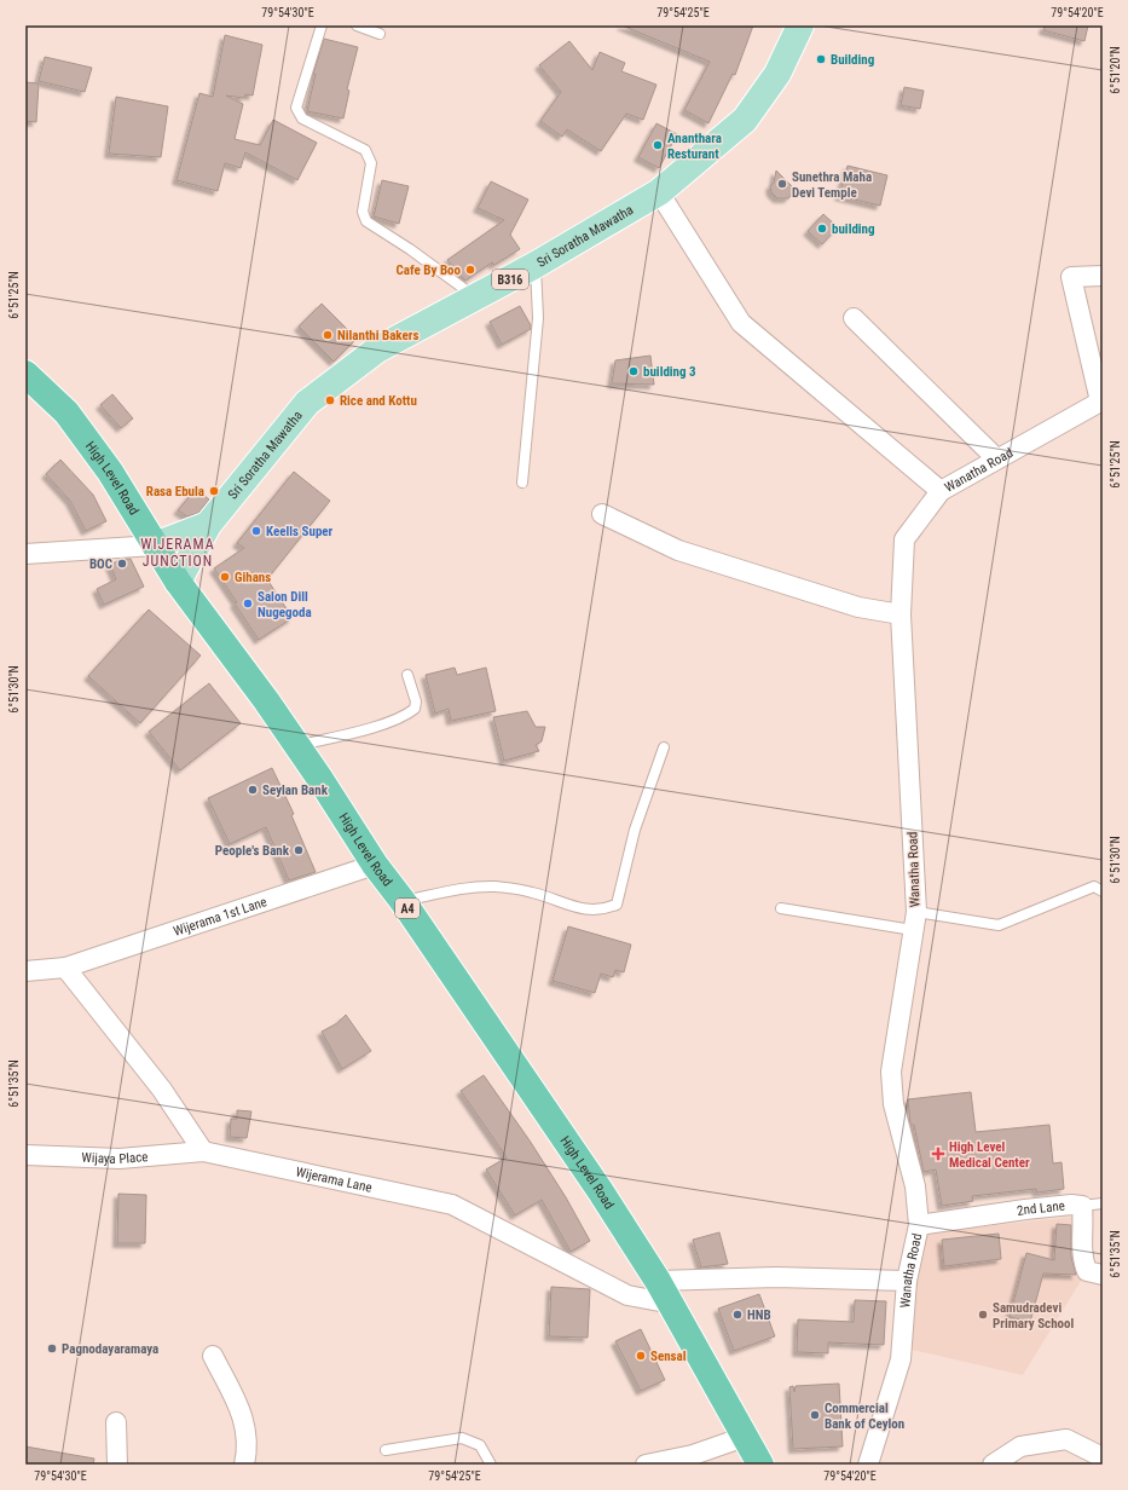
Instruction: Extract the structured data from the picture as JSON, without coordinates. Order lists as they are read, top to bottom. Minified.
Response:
{"streets":{"highway":["High Level Road","A4"],"main road":["Sri Soratha Mawatha","B316"],"street":["Wanatha Road","Wijerama 1st Lane","Wijaya Place","Wijerama Lane","2nd Lane"]},"crossings":[["Sri Soratha Mawatha","High Level Road"],["Wanatha Road","2nd Lane"],["High Level Road","Wijerama 1st Lane"],["High Level Road","Wijerama Lane"],["Wijaya Place","Wijerama Lane"]],"districts":["WIJERAMA JUNCTION"],"places":{"other":["Building","Ananthara Resturant","Sunethra Maha Devi Temple","building","Cafe By Boo","Nilanthi Bakers","building 3","Rice and Kottu","Rasa Ebula","Keells Super","BOC","Gihans","Salon Dill Nugegoda","Seylan Bank","People's Bank","HNB","Samudradevi Primary School","Pagnodayaramaya","Sensal","Commercial Bank of Ceylon"],"health":["High Level Medical Center"]},"coordinates":["79°54'30\"E","79°54'25\"E","79°54'20\"E","6°51'20\"N","6°51'25\"N","6°51'30\"N","6°51'35\"N"]}
